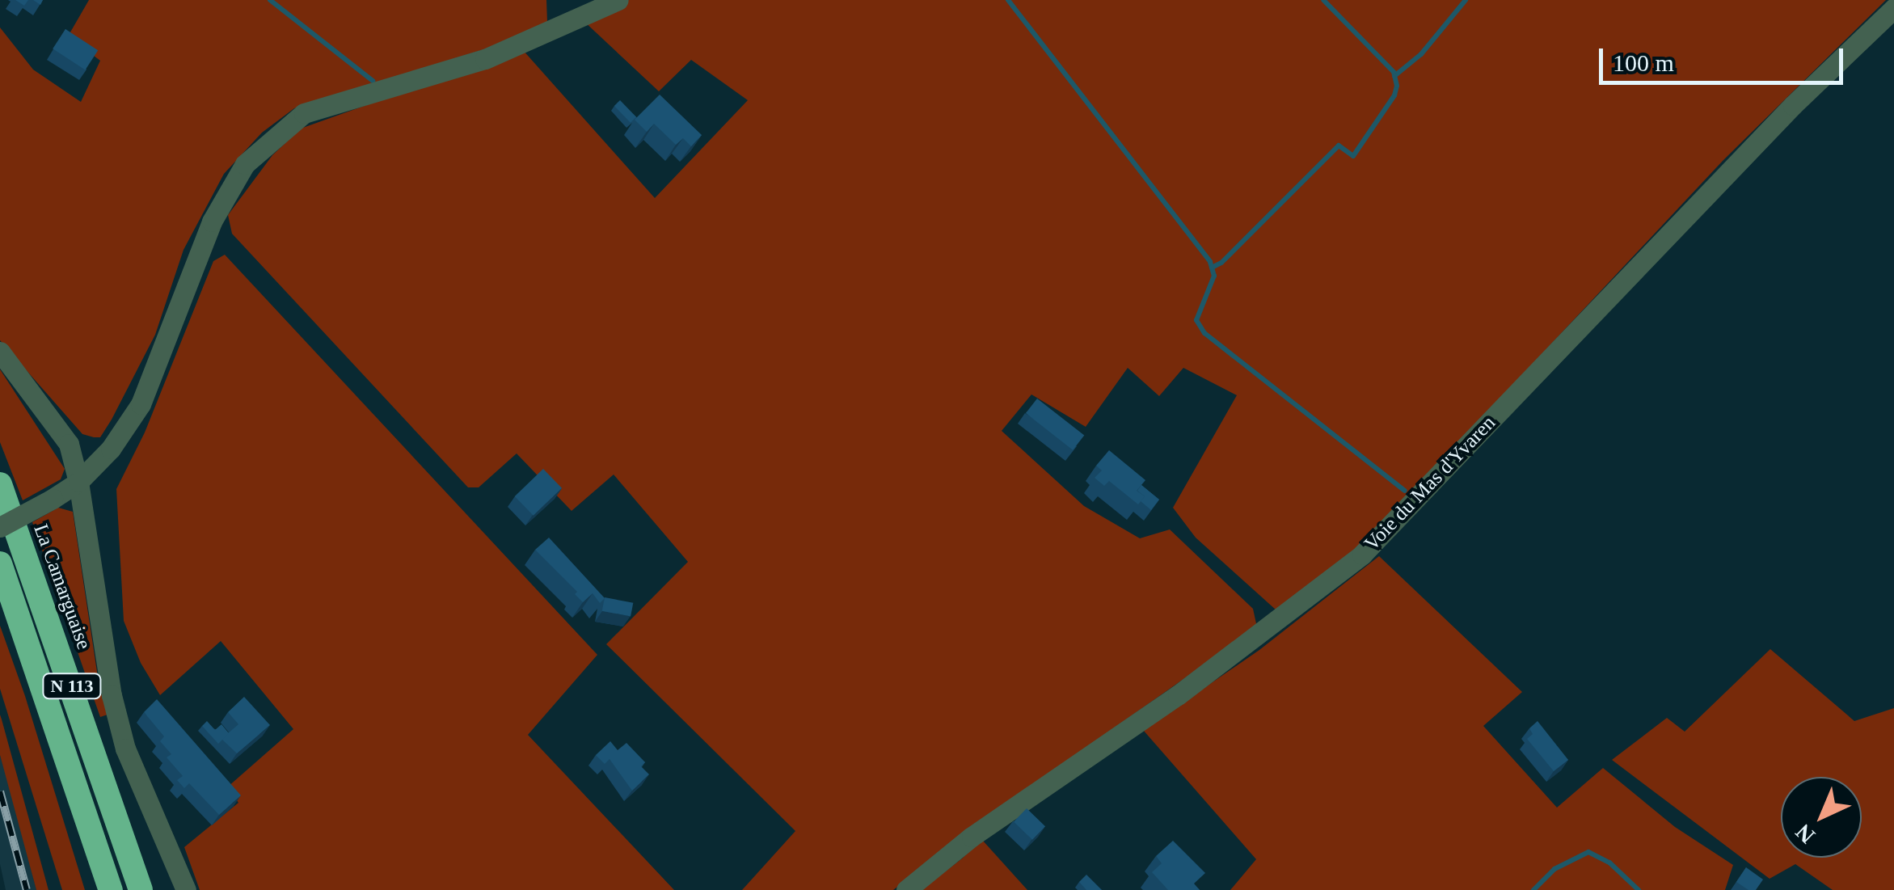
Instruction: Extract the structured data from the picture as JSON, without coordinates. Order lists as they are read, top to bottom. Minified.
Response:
{"streets":{"highway":["La Camarguaise","N 113"],"street":["Voie du Mas d'Yvaren"]},"scale_bar":"100 m","north":"bottom left"}
